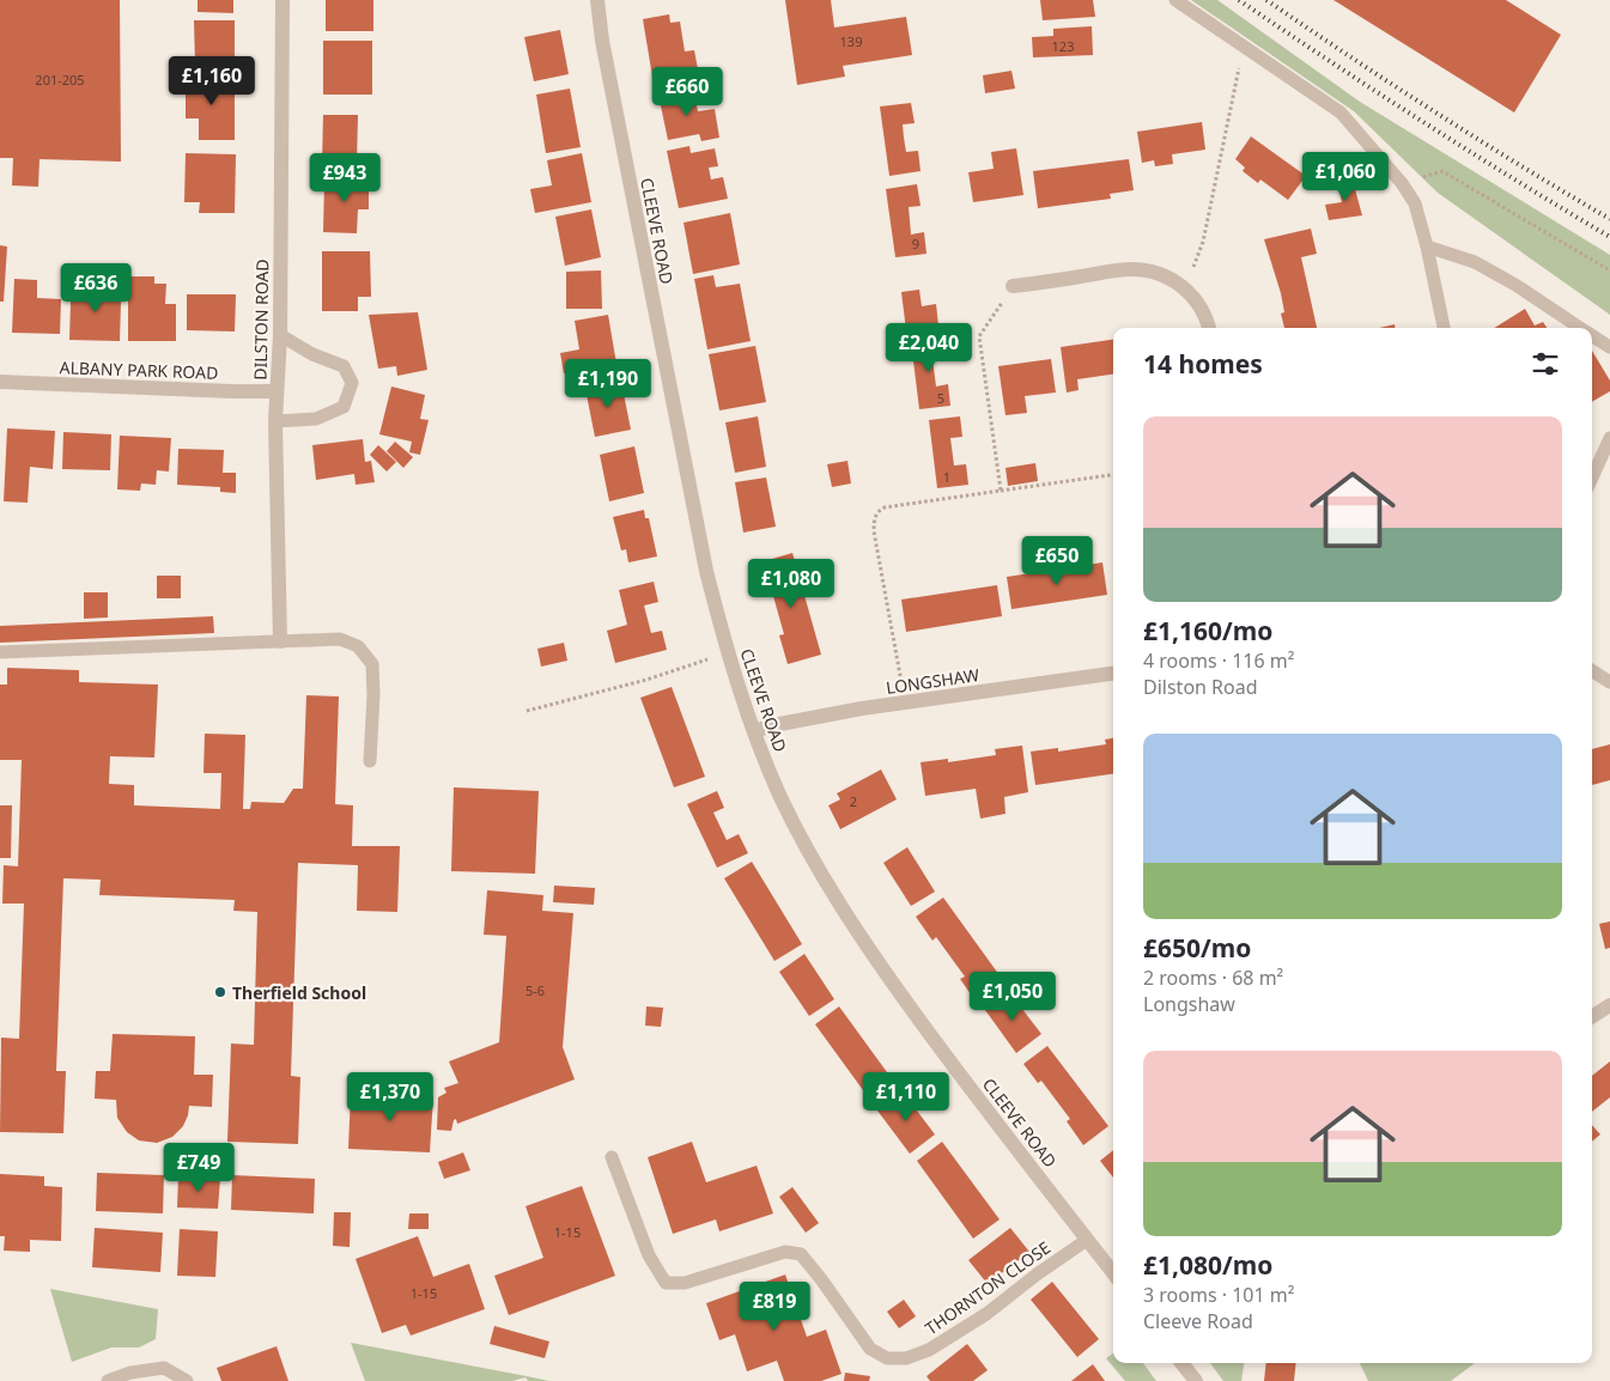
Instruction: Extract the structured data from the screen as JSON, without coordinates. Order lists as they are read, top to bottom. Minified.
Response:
{"streets":{"street":["CLEEVE ROAD","DILSTON ROAD","ALBANY PARK ROAD","LONGSHAW"],"lane":["THORNTON CLOSE"]},"crossings":[["CLEEVE ROAD","LONGSHAW"],["CLEEVE ROAD","THORNTON CLOSE"],["DILSTON ROAD","ALBANY PARK ROAD"]],"places":["Therfield School"],"house_numbers":["139","123","201-205","9","5","1","2","5-6","1-15","1-15"],"page":{"price":["£1,160","£660","£1,060","£943","£636","£2,040","£1,190","£650","£1,080","£1,050","£1,370","£1,110","£749","£819"],"heading":"14 homes","list":[{"name":"£1,160/mo","note":"4 rooms · 116 m² · Dilston Road"},{"name":"£650/mo","note":"2 rooms · 68 m² · Longshaw"},{"name":"£1,080/mo","note":"3 rooms · 101 m² · Cleeve Road"}]}}
